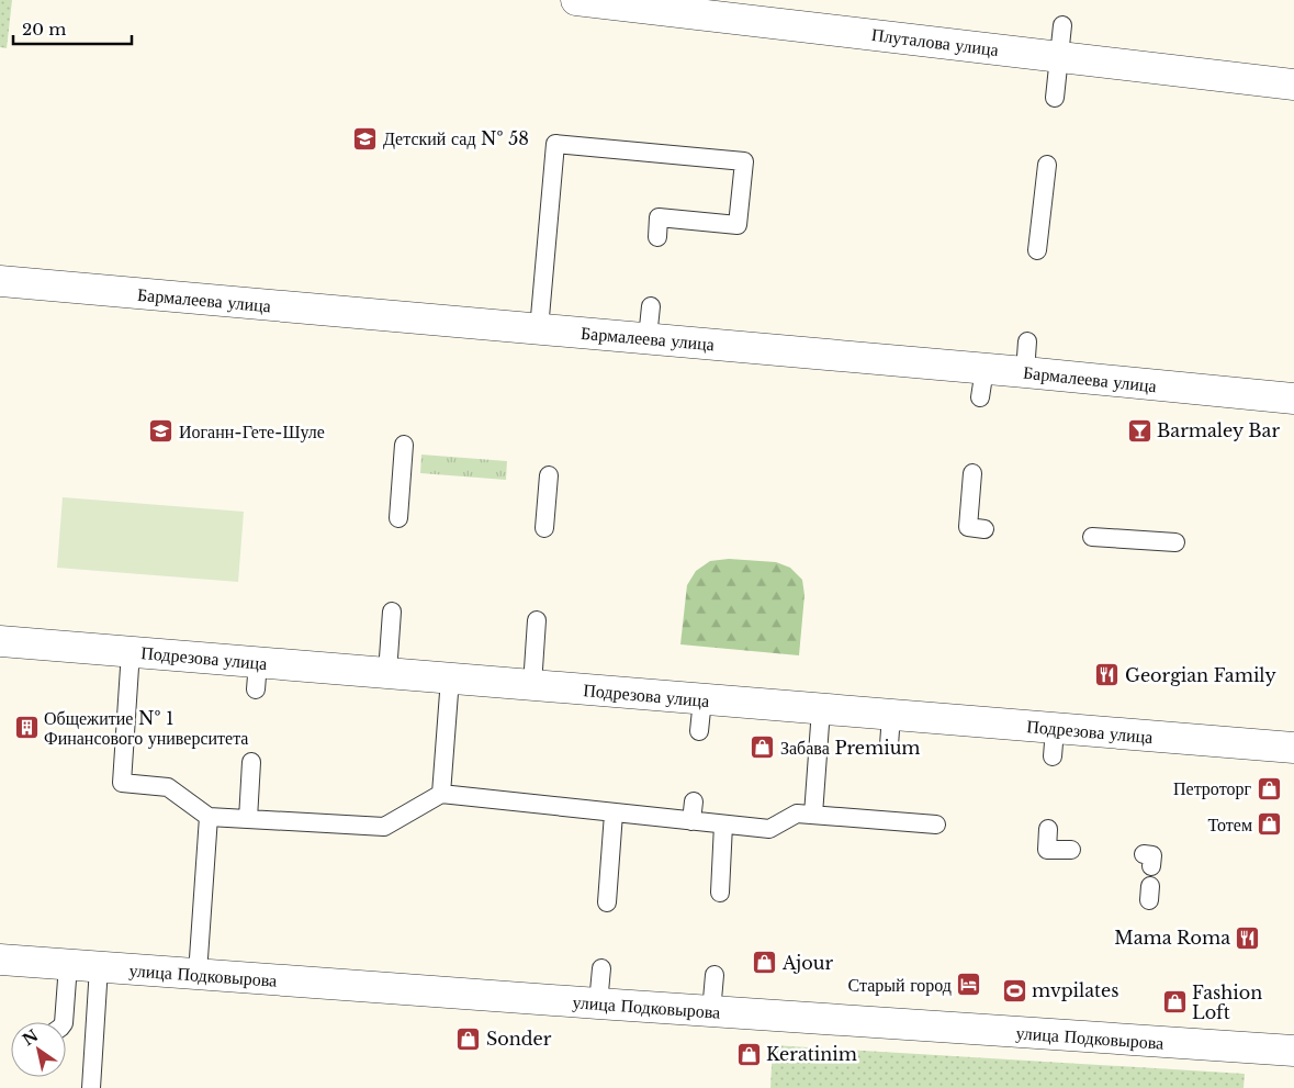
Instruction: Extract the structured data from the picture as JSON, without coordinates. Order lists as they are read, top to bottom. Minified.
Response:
{"streets":{"street":["Плуталова улица","Бармалеева улица","Подрезова улица","улица Подковырова"]},"places":{"school or university":["Детский сад № 58","Иоганн-Гете-Шуле"],"bar":["Barmaley Bar"],"restaurant":["Georgian Family","Mama Roma"],"building":["Общежитие № 1 Финансового университета"],"shop":["Забава Premium","Петроторг","Тотем","Ajour","Fashion Loft","Sonder","Keratinim"],"hotel":["Старый город"],"sports":["mvpilates"]},"scale_bar":"20 m","north":"top left"}
